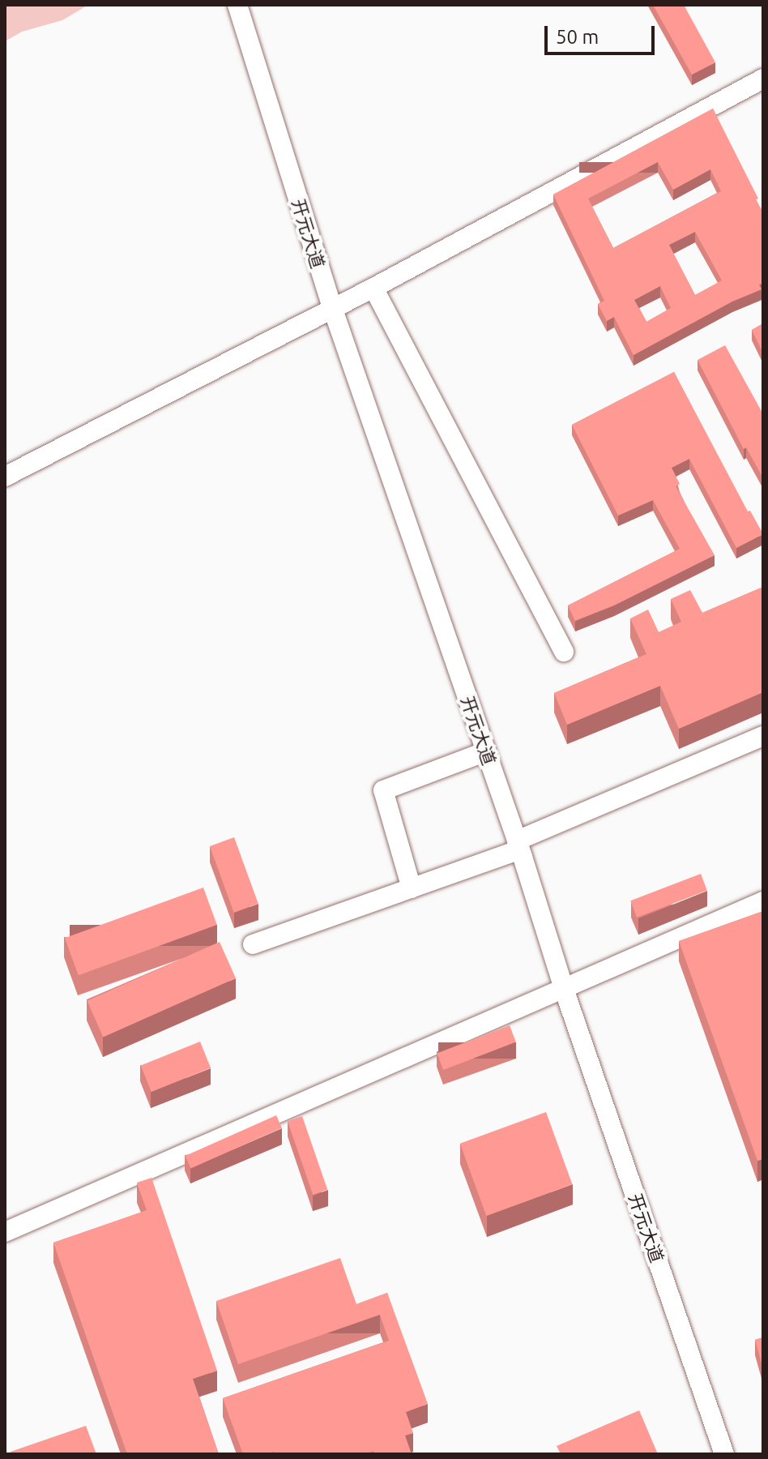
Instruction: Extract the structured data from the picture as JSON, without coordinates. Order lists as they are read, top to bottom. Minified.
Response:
{"streets":{"street":["开元大道"]},"scale_bar":"50 m"}
